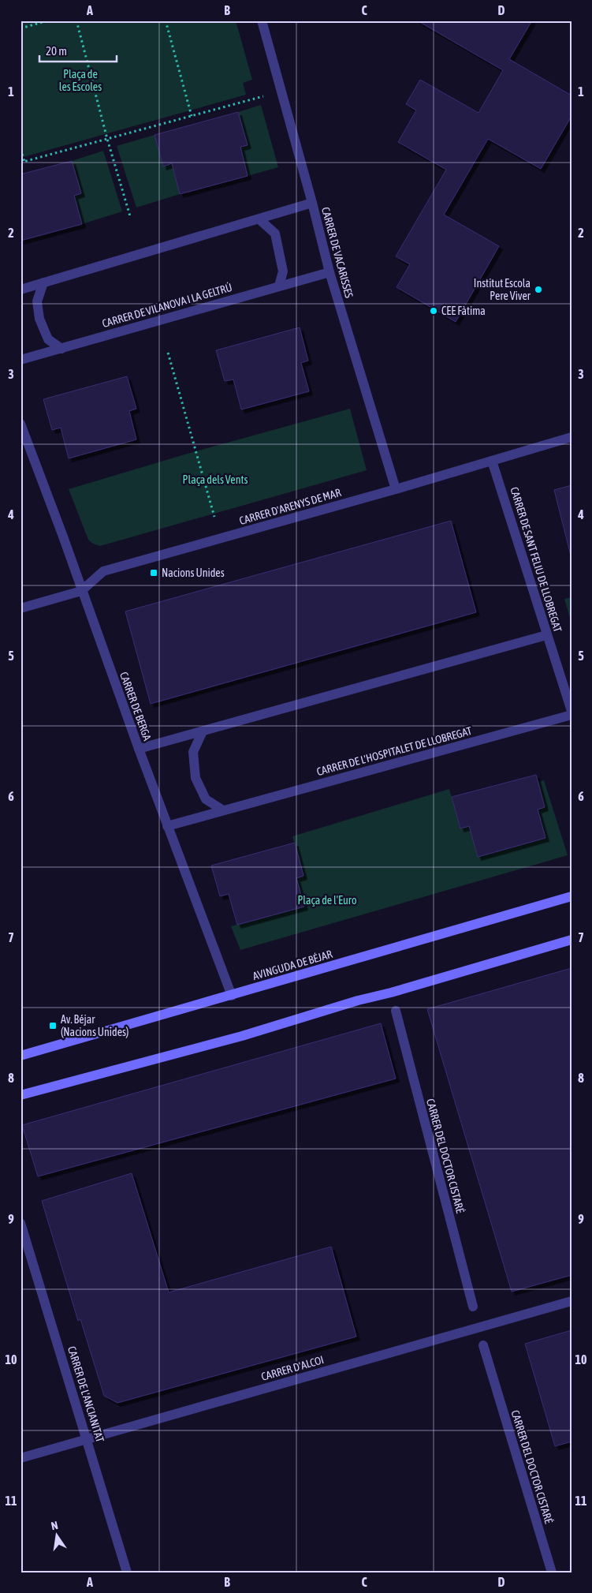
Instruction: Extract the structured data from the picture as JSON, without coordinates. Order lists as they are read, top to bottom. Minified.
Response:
{"streets":{"main road":["AVINGUDA DE BÉJAR"],"street":["CARRER DE VACARISSES","CARRER DE VILANOVA I LA GELTRÚ","CARRER D'ARENYS DE MAR","CARRER DE SANT FELIU DE LLOBREGAT","CARRER DE BERGA","CARRER DE L'HOSPITALET DE LLOBREGAT","CARRER DEL DOCTOR CISTARÉ","CARRER D'ALCOI","CARRER DE L'ANCIANITAT"]},"crossings":[["CARRER DE VACARISSES","CARRER DE VILANOVA I LA GELTRÚ"],["CARRER DE VACARISSES","CARRER D'ARENYS DE MAR"],["CARRER D'ARENYS DE MAR","CARRER DE SANT FELIU DE LLOBREGAT"],["CARRER D'ARENYS DE MAR","CARRER DE BERGA"],["CARRER DE BERGA","CARRER DE L'HOSPITALET DE LLOBREGAT"],["CARRER DE BERGA","AVINGUDA DE BÉJAR"],["CARRER D'ALCOI","CARRER DE L'ANCIANITAT"]],"parks":["Plaça de les Escoles","Plaça dels Vents","Plaça de l'Euro"],"places":{"other":["Institut Escola Pere Viver","CEE Fàtima"],"transit":["Nacions Unides","Av. Béjar (Nacions Unides)"]},"scale_bar":"20 m","north":"top","grid":{"columns":["A","B","C","D"],"rows":["1","2","3","4","5","6","7","8","9","10","11"]}}
